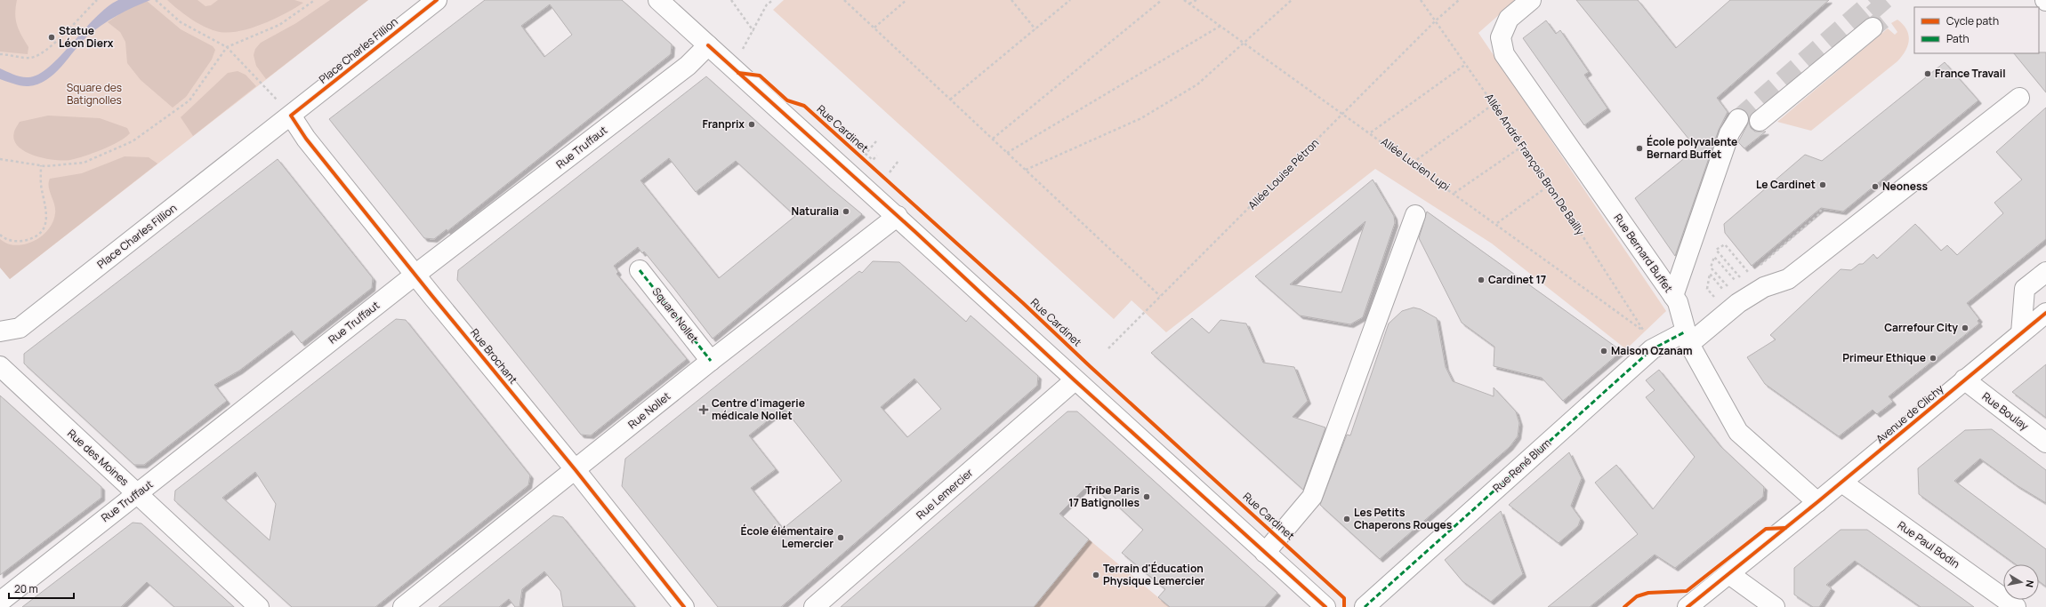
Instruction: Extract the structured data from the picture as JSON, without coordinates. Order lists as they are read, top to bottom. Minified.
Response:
{"streets":{"street":["Place Charles Fillion","Rue Truffaut","Rue Bernard Buffet","Square Nollet","Rue Brochant","Rue Nollet","Rue Boulay","Avenue de Clichy","Rue des Moines","Rue René Blum","Rue Lemercier","Rue Paul Bodin"],"path":["Allée Lucien Lupi","Allée André François Bron De Bailly","Allée Louise Pétron"],"cycle path":["Rue Cardinet"]},"crossings":[["Place Charles Fillion","Rue Brochant"],["Rue Truffaut","Rue Brochant"],["Rue Truffaut","Rue des Moines"],["Allée Lucien Lupi","Allée André François Bron De Bailly"],["Allée Lucien Lupi","Allée Louise Pétron"],["Allée André François Bron De Bailly","Allée Louise Pétron"],["Rue Bernard Buffet","Avenue de Clichy"],["Rue Bernard Buffet","Rue René Blum"],["Square Nollet","Rue Nollet"],["Rue Brochant","Rue Nollet"],["Rue Boulay","Avenue de Clichy"],["Avenue de Clichy","Rue Paul Bodin"]],"parks":["Square des Batignolles"],"places":{"other":["Statue Léon Dierx","France Travail","Franprix","École polyvalente Bernard Buffet","Le Cardinet","Neoness","Naturalia","Cardinet 17","Carrefour City","Maison Ozanam","Primeur Ethique","Tribe Paris 17 Batignolles","Les Petits Chaperons Rouges","École élémentaire Lemercier","Terrain d'Éducation Physique Lemercier"],"health":["Centre d'imagerie médicale Nollet"]},"legend":["Cycle path","Path"],"scale_bar":"20 m","north":"right"}
